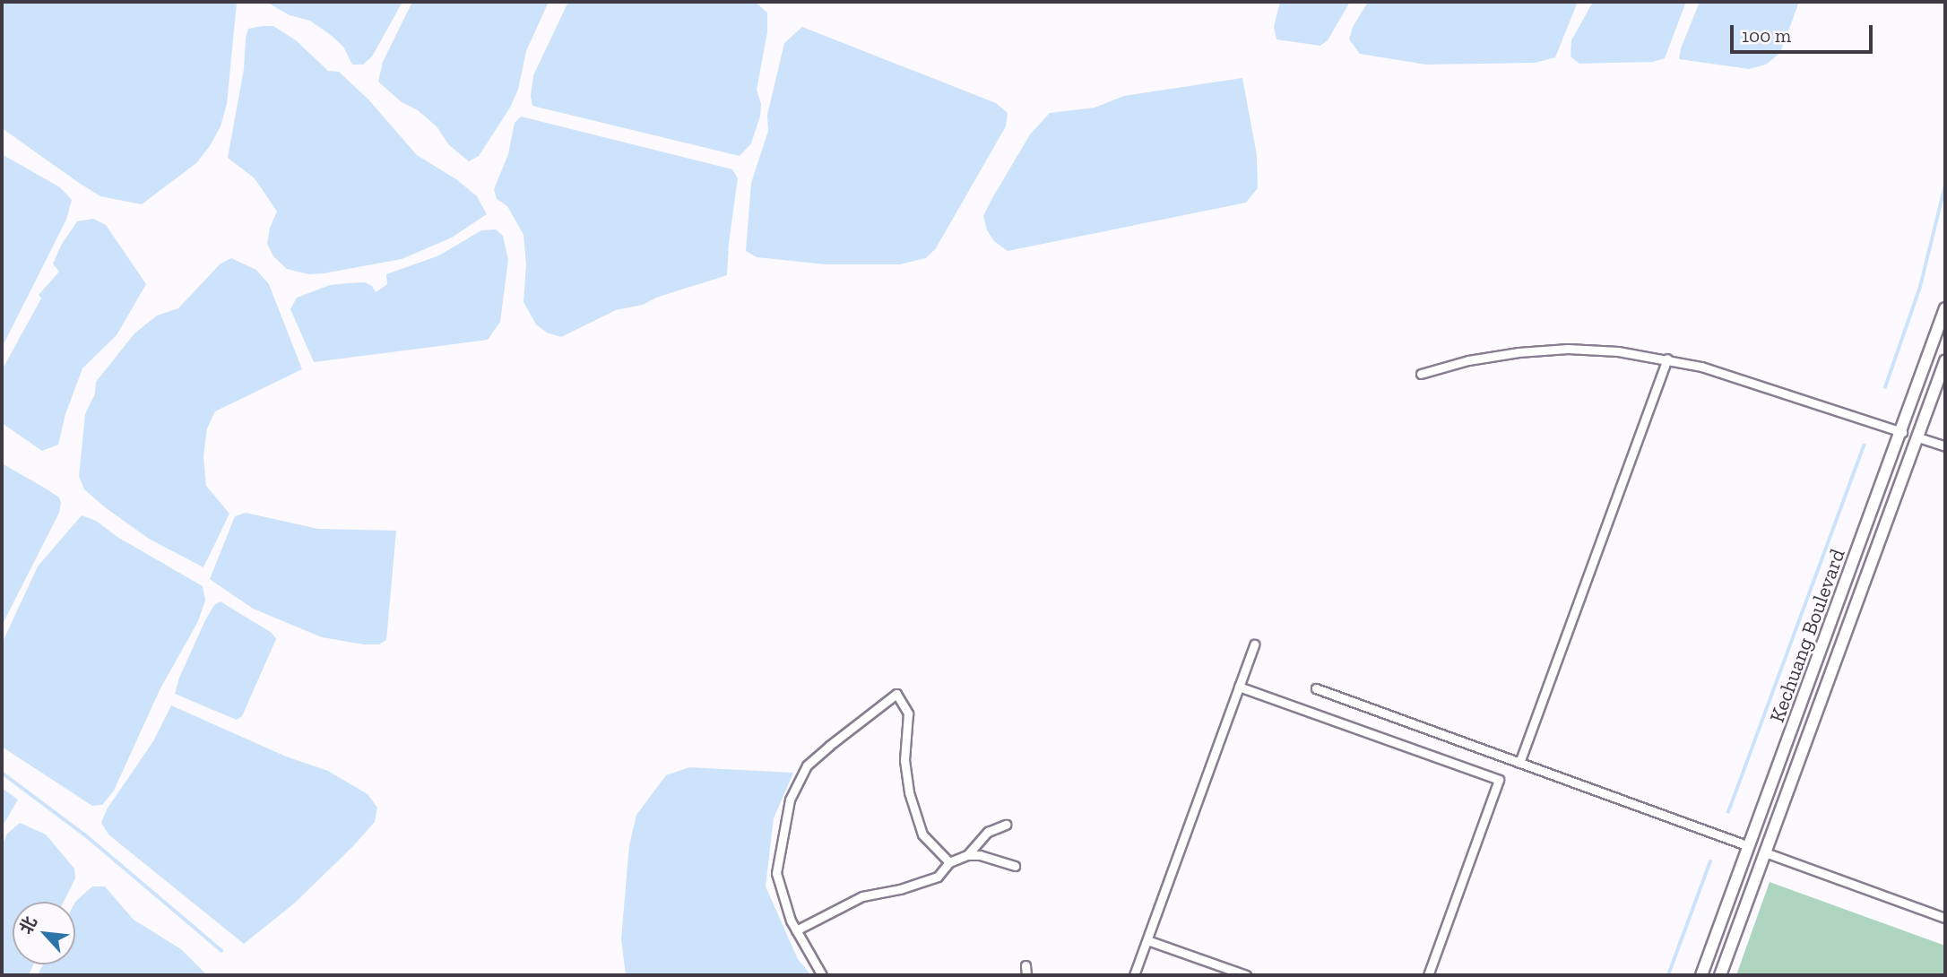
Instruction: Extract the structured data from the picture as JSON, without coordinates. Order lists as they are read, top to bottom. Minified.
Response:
{"streets":{"main road":["Kechuang Boulevard"]},"scale_bar":"100 m","north":"top left"}
